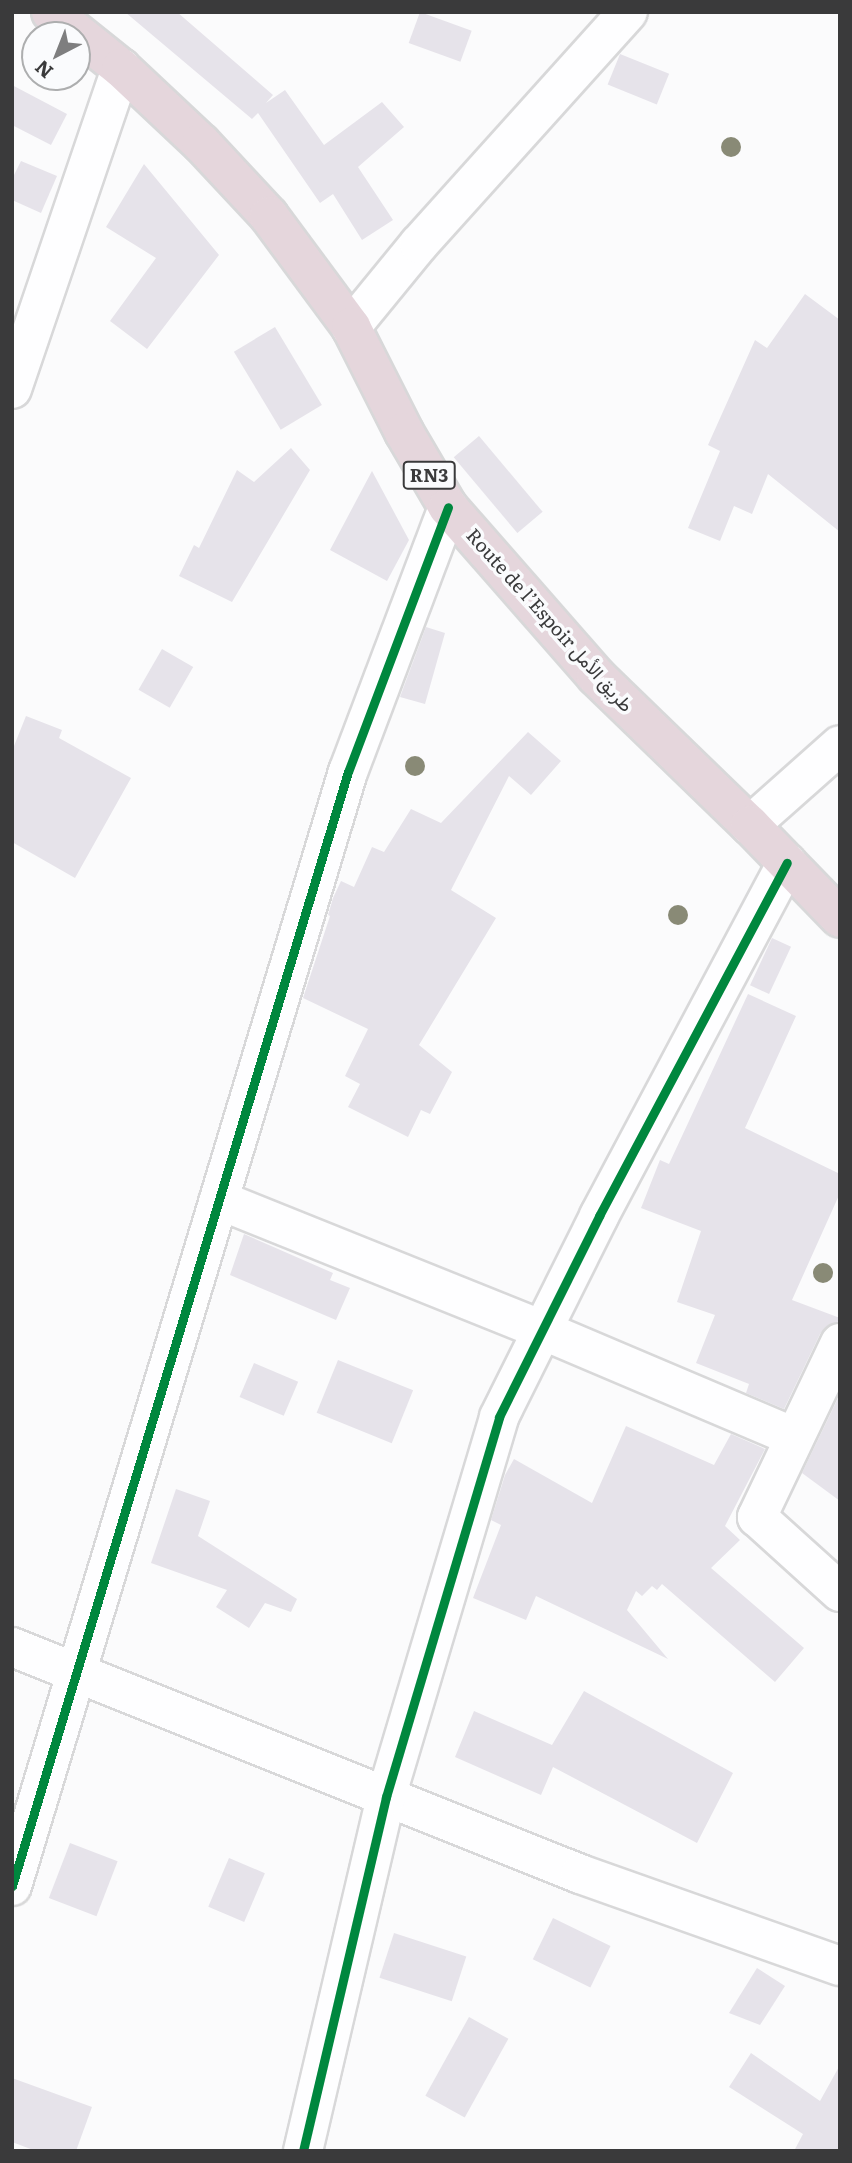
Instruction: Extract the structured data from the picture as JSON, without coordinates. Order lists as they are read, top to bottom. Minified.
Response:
{"streets":{"highway":["RN3","Route de l’Espoir طريق الأمل"]},"north":"bottom left"}
